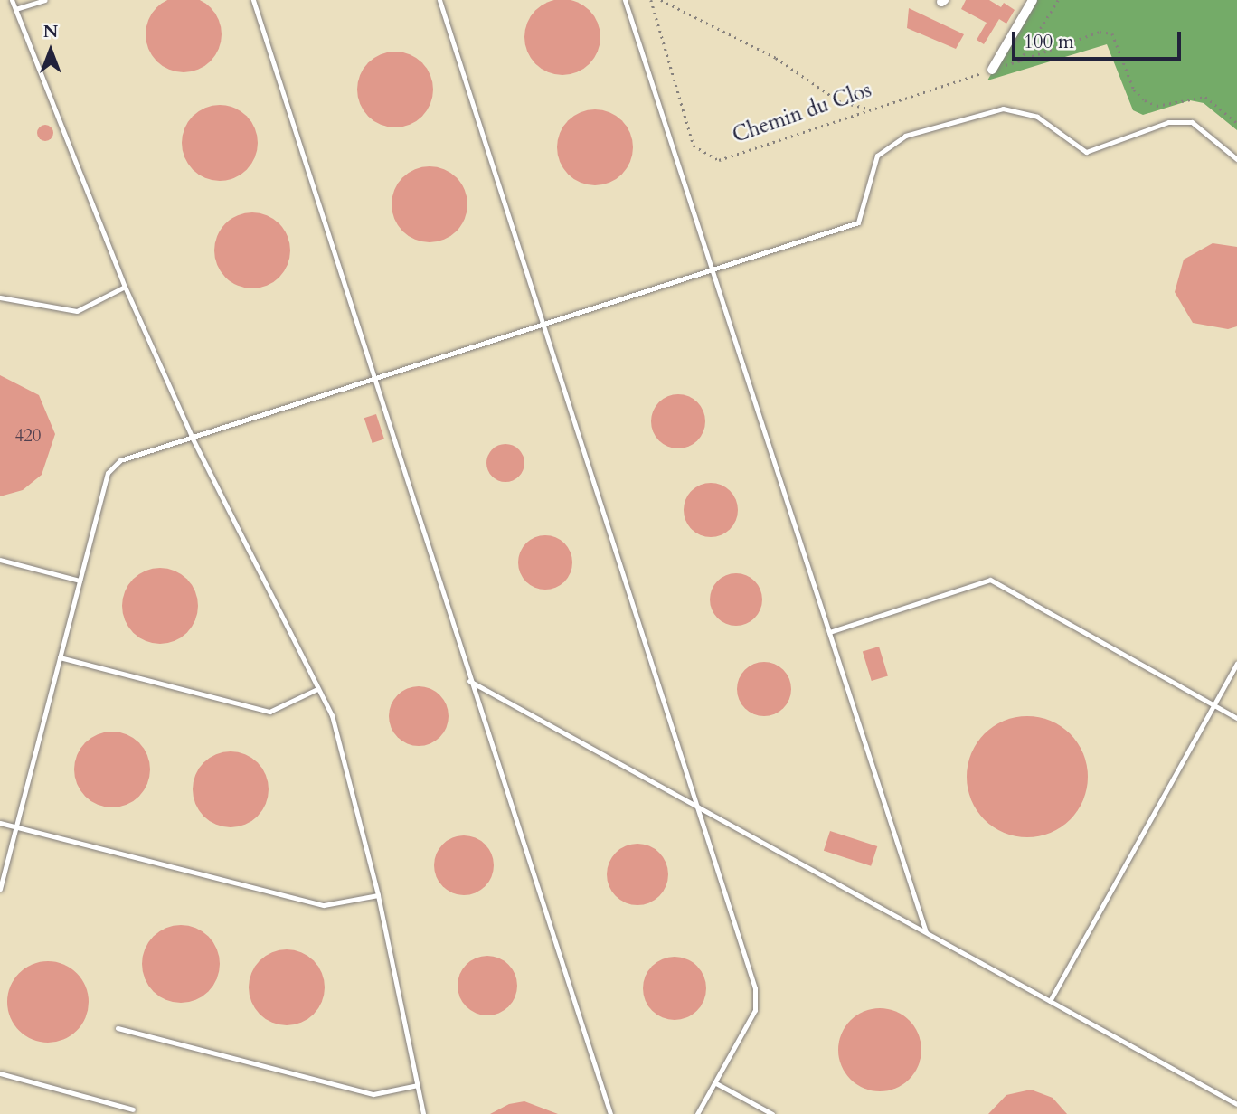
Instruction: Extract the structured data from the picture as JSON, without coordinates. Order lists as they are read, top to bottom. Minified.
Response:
{"streets":{"path":["Chemin du Clos"]},"house_numbers":["420"],"scale_bar":"100 m","north":"top"}
